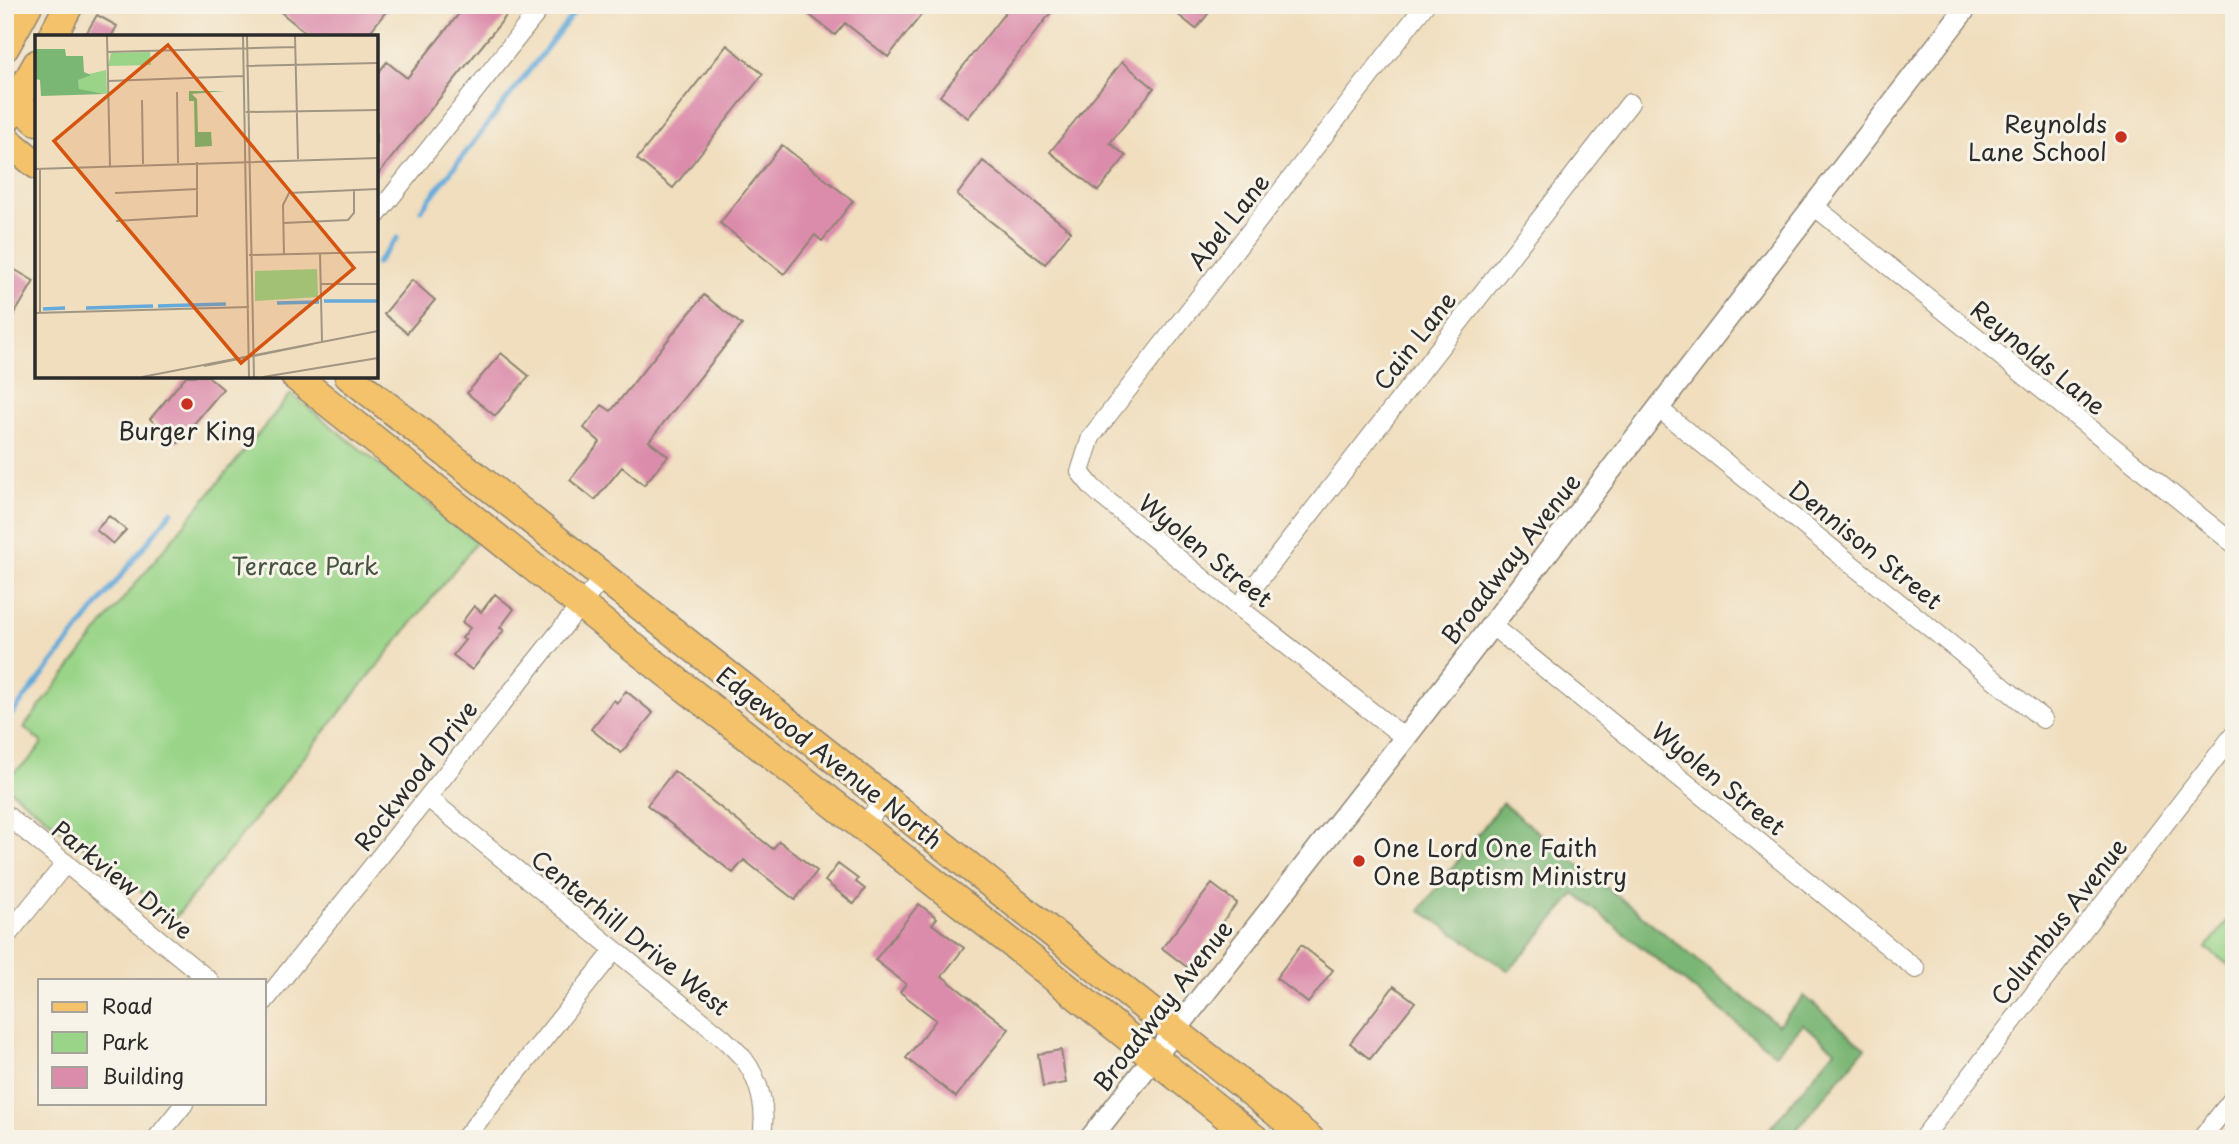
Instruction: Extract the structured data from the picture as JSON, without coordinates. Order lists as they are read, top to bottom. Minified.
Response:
{"streets":{"main road":["Edgewood Avenue North"],"street":["Abel Lane","Cain Lane","Reynolds Lane","Dennison Street","Wyolen Street","Broadway Avenue","Rockwood Drive","Parkview Drive","Columbus Avenue","Centerhill Drive West"]},"crossings":[["Abel Lane","Wyolen Street"],["Cain Lane","Wyolen Street"],["Reynolds Lane","Broadway Avenue"],["Dennison Street","Broadway Avenue"],["Wyolen Street","Broadway Avenue"],["Broadway Avenue","Edgewood Avenue North"],["Edgewood Avenue North","Rockwood Drive"],["Rockwood Drive","Centerhill Drive West"]],"parks":["Terrace Park"],"places":["Reynolds Lane School","Burger King","One Lord One Faith One Baptism Ministry"],"legend":["Road","Park","Building"]}
